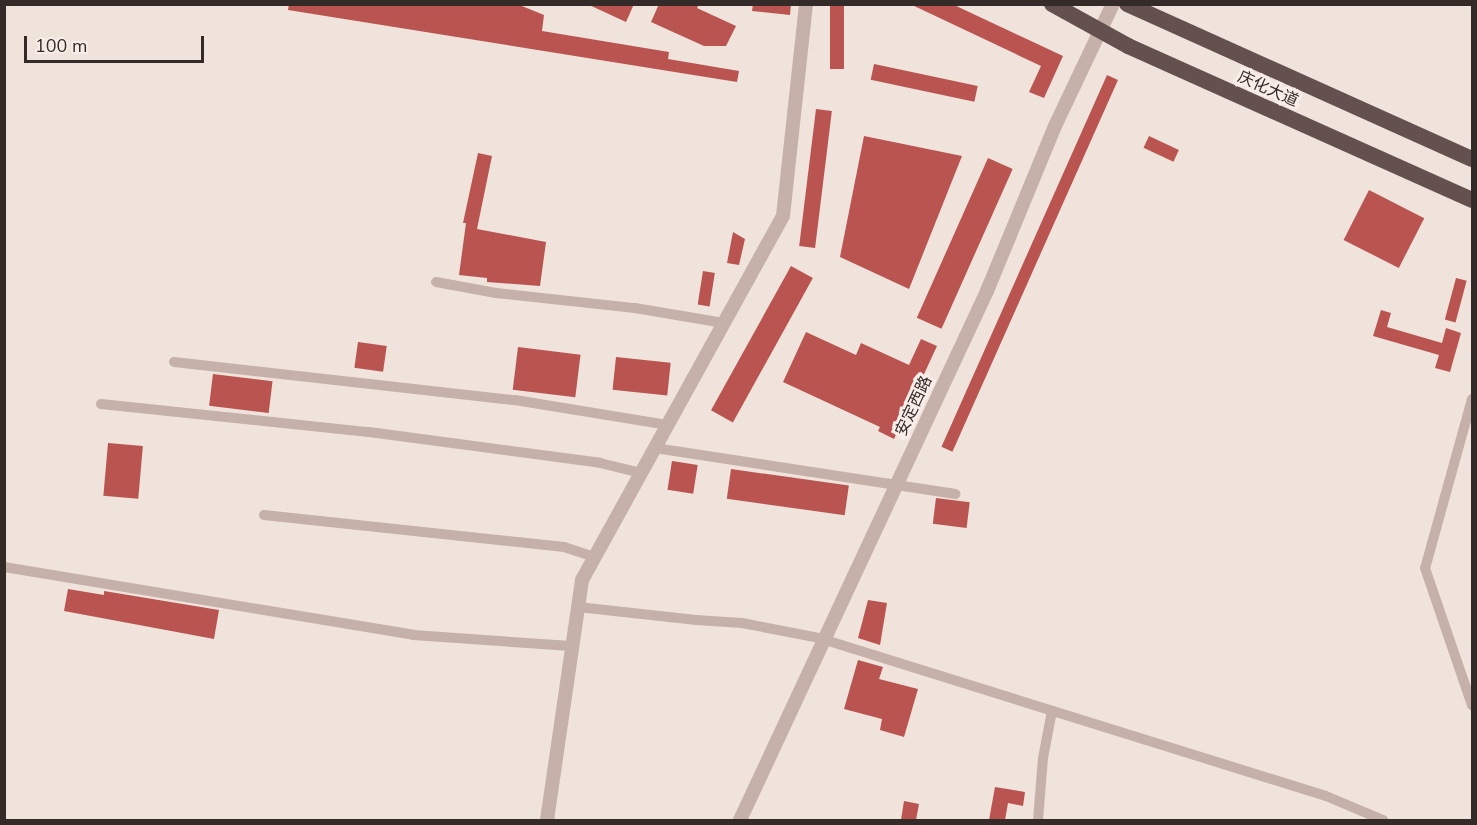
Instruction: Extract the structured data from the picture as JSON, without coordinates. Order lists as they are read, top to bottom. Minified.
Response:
{"streets":{"highway":["庆化大道"],"street":["安定西路"]},"crossings":[["庆化大道","安定西路"]],"scale_bar":"100 m"}
